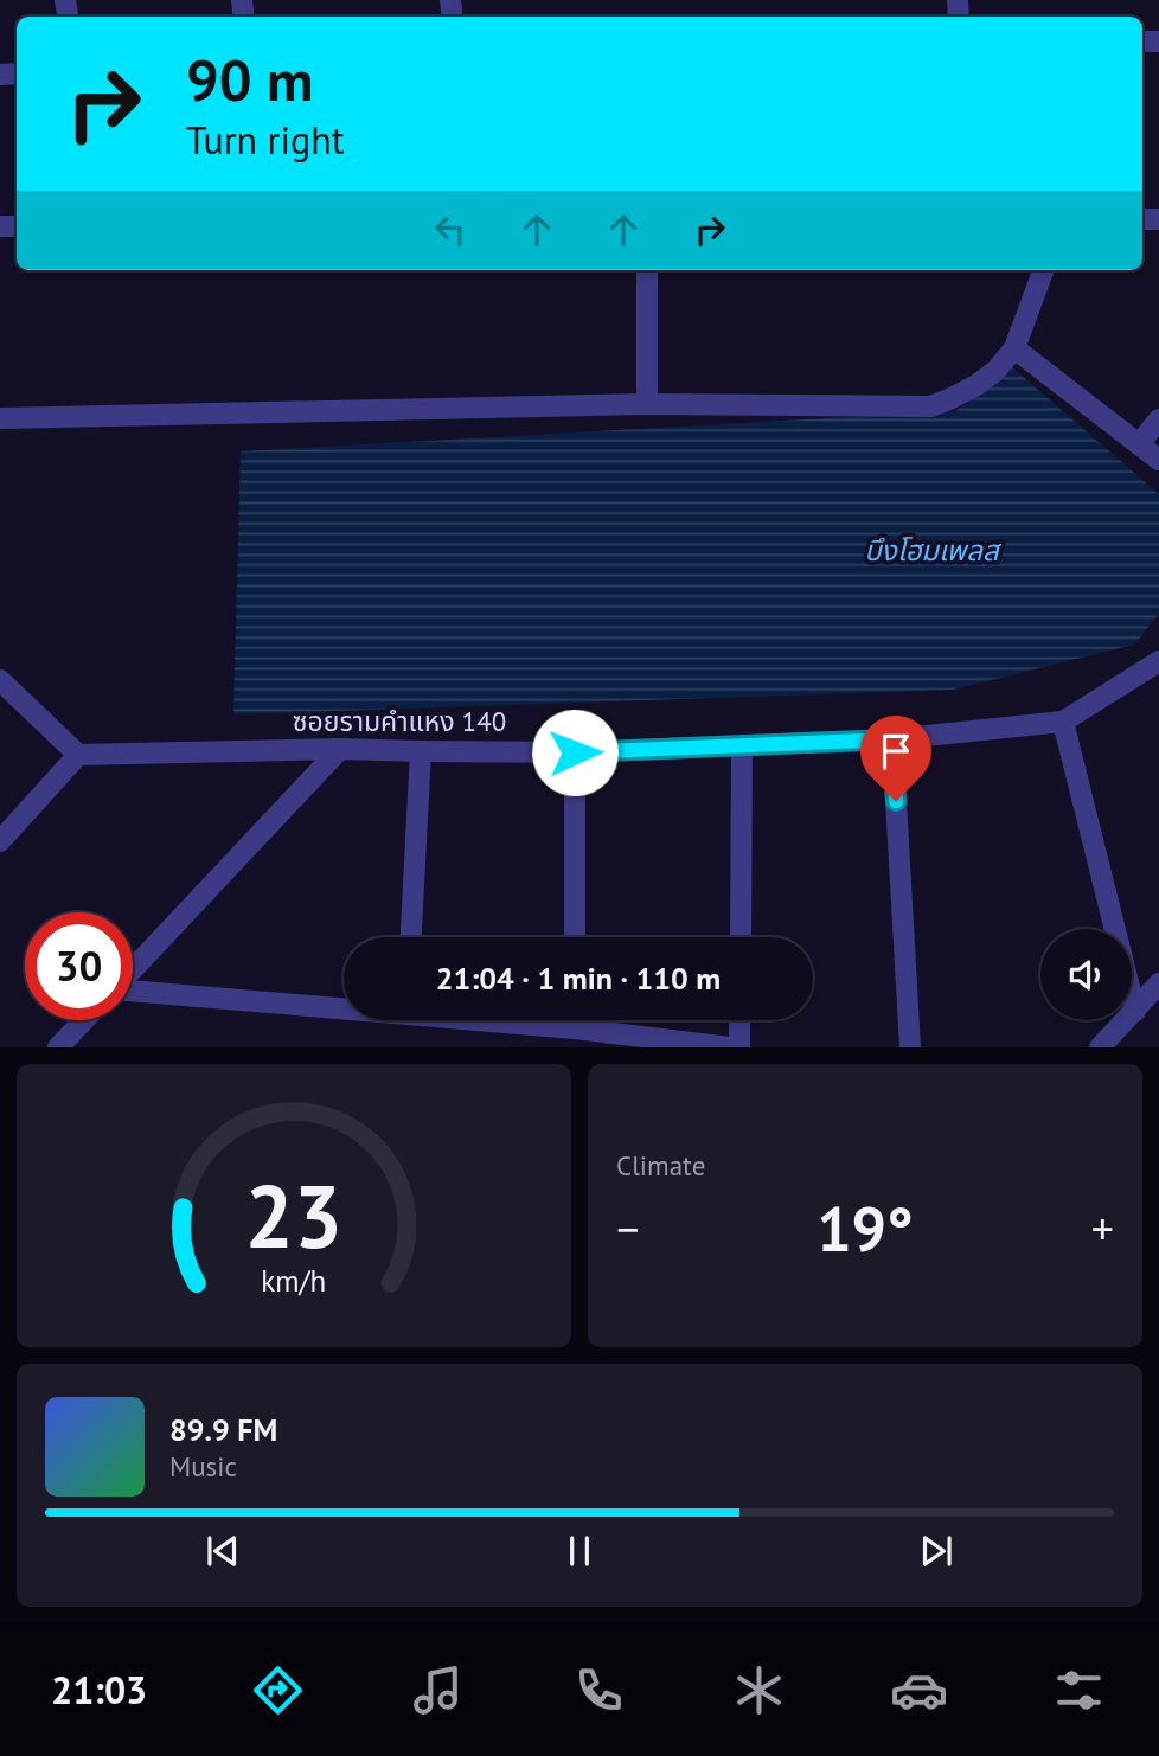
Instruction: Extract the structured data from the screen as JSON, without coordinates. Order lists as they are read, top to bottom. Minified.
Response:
{"streets":{"street":["ซอยรามคำแหง 140"]},"water":["บึงโฮมเพลส"],"page":{"turn":["90 m","Turn right"],"limit":"30","trip":"21:04 · 1 min · 110 m","tile":"Climate","heat":["−","19°","+"],"song":["89.9 FM","Music"],"tabs":"21:03","gauge":["23","km/h"]}}
